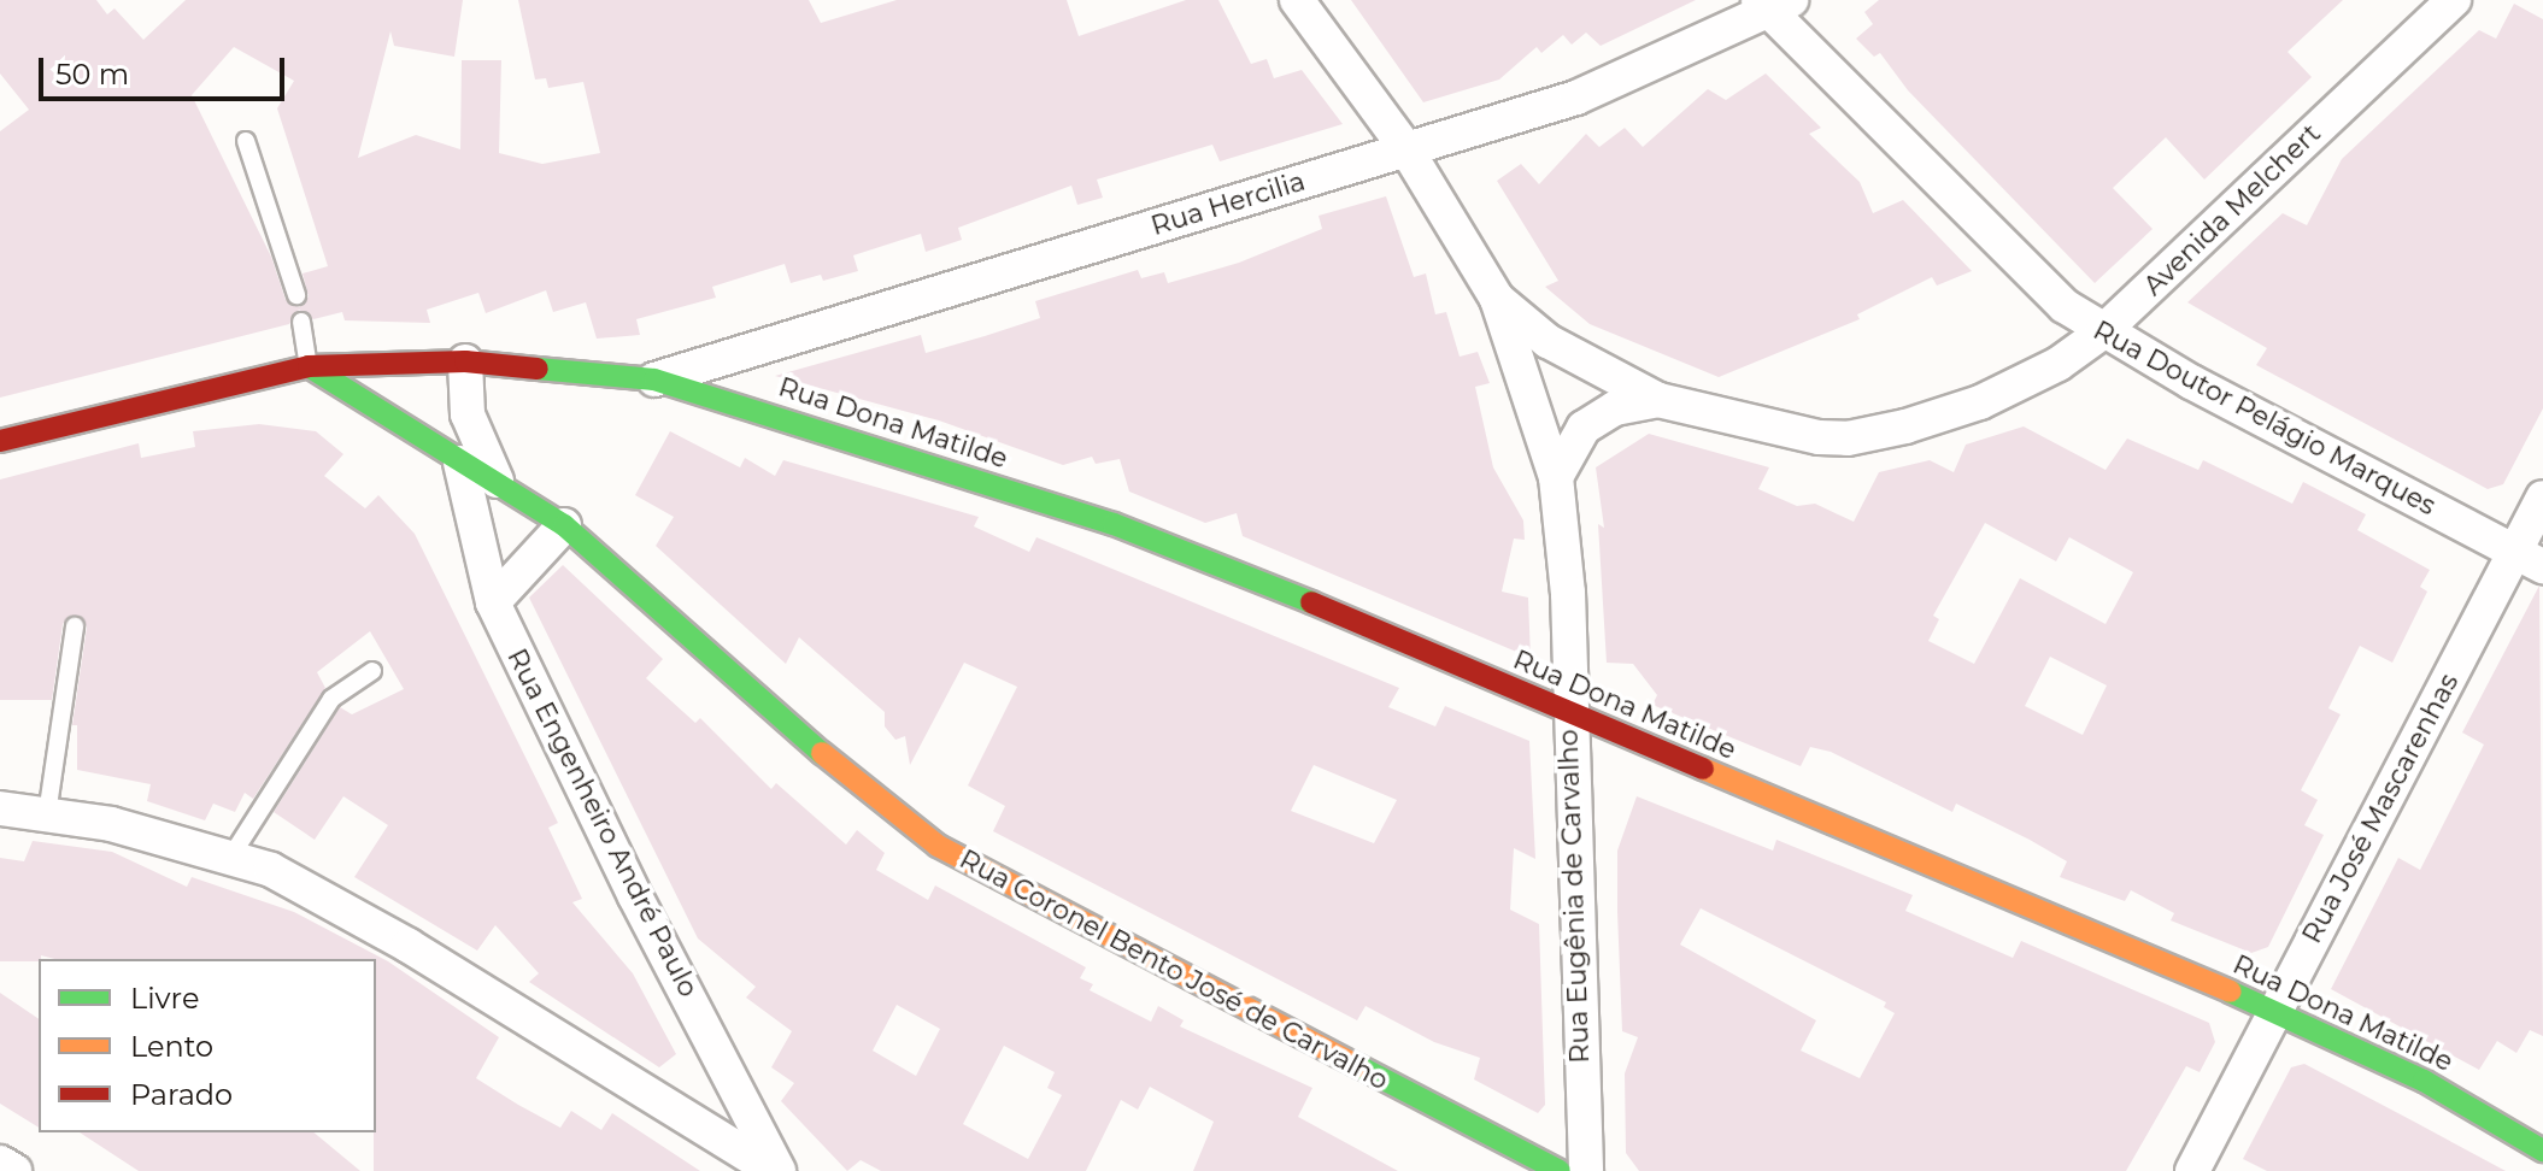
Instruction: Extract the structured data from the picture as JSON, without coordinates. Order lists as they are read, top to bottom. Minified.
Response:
{"streets":{"street":["Rua Hercilia","Avenida Melchert","Rua Doutor Pelágio Marques","Rua Dona Matilde","Rua José Mascarenhas","Rua Engenheiro André Paulo","Rua Eugênia de Carvalho","Rua Coronel Bento José de Carvalho"]},"crossings":[["Rua Hercilia","Rua Doutor Pelágio Marques"],["Rua Hercilia","Rua Dona Matilde"],["Rua Hercilia","Rua Eugênia de Carvalho"],["Avenida Melchert","Rua Doutor Pelágio Marques"],["Avenida Melchert","Rua Eugênia de Carvalho"],["Rua Doutor Pelágio Marques","Rua José Mascarenhas"],["Rua Dona Matilde","Rua José Mascarenhas"],["Rua Dona Matilde","Rua Eugênia de Carvalho"],["Rua Dona Matilde","Rua Coronel Bento José de Carvalho"],["Rua Engenheiro André Paulo","Rua Coronel Bento José de Carvalho"]],"legend":["Livre","Lento","Parado"],"scale_bar":"50 m"}
